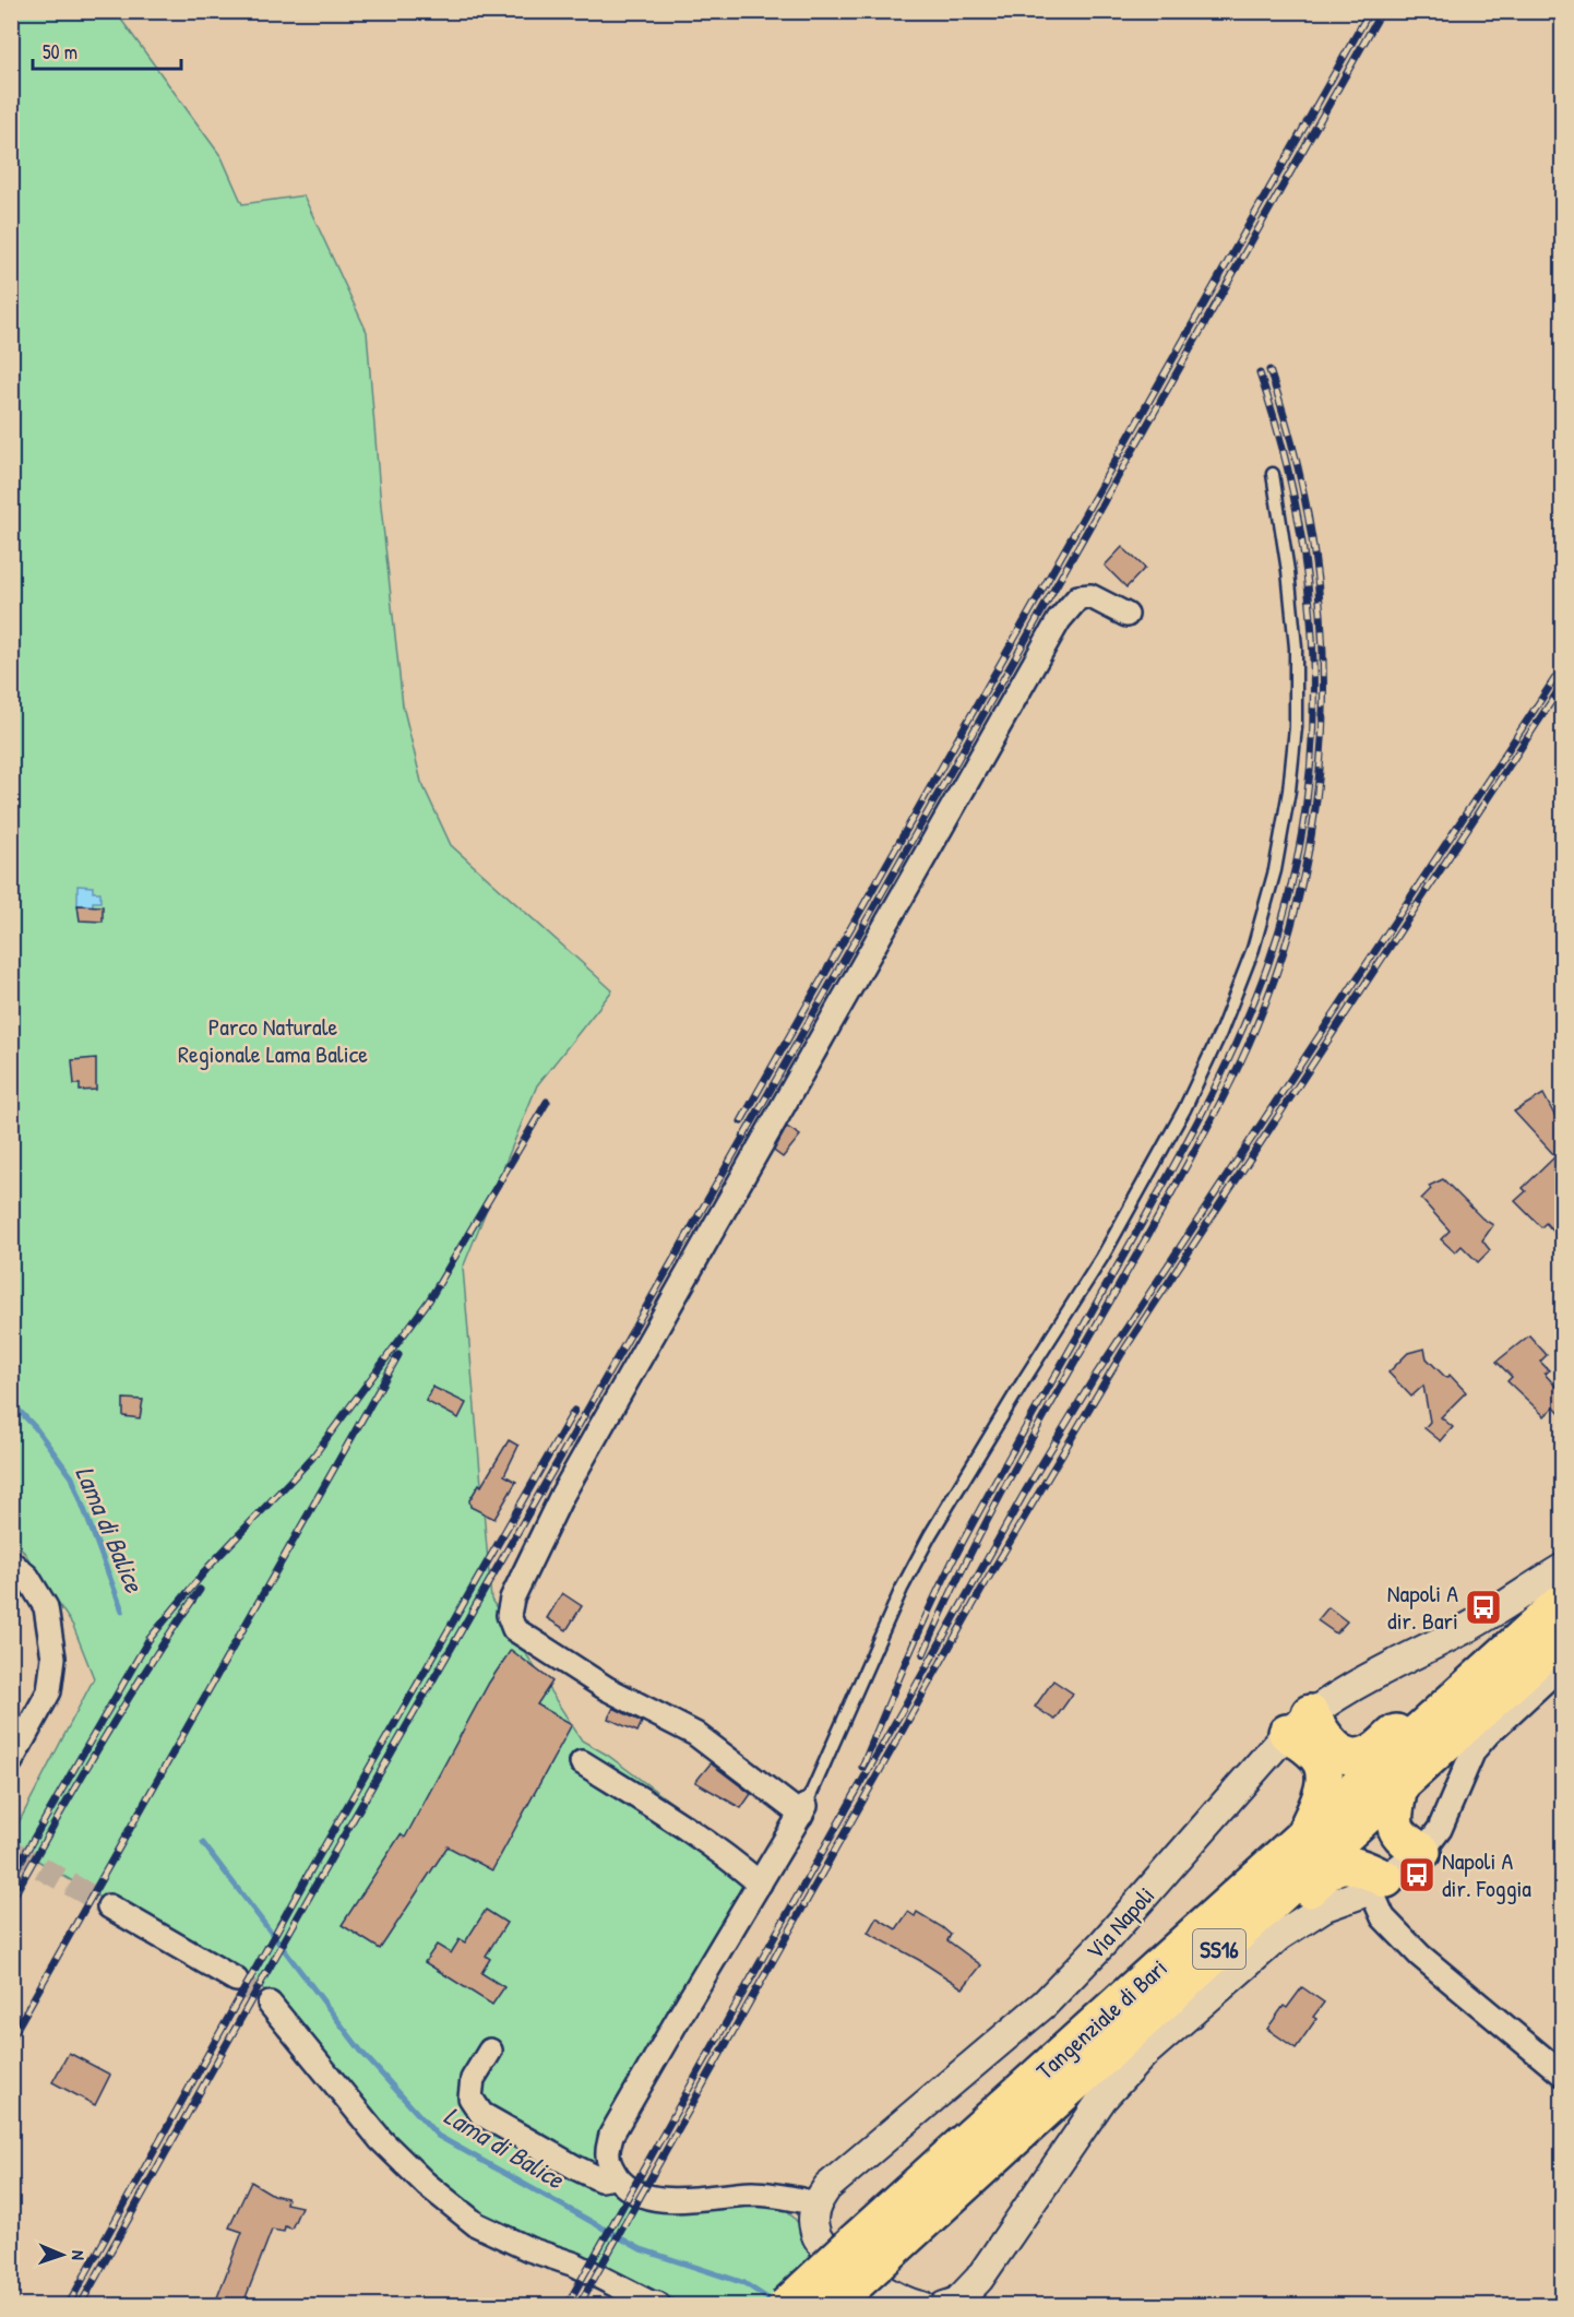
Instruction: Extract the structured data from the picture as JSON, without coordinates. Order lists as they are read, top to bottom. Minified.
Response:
{"streets":{"highway":["SS16","Tangenziale di Bari"],"street":["Via Napoli"]},"water":["Lama di Balice"],"parks":["Parco Naturale Regionale Lama Balice"],"places":{"bus stop":["Napoli A dir. Bari","Napoli A dir. Foggia"]},"scale_bar":"50 m","north":"right"}
